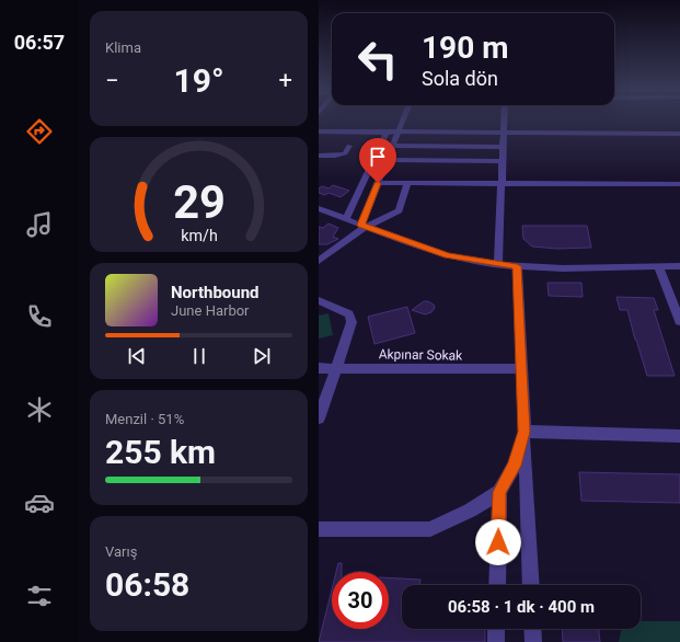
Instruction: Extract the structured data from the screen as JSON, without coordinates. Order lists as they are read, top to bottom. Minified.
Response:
{"streets":{"street":["Akpınar Sokak"]},"page":{"tabs":"06:57","tile":["Klima",["Menzil · 51%","255 km"],["Varış","06:58"]],"turn":["190 m","Sola dön"],"heat":["−","19°","+"],"song":["Northbound","June Harbor"],"limit":"30","trip":"06:58 · 1 dk · 400 m","gauge":["29","km/h"]}}
